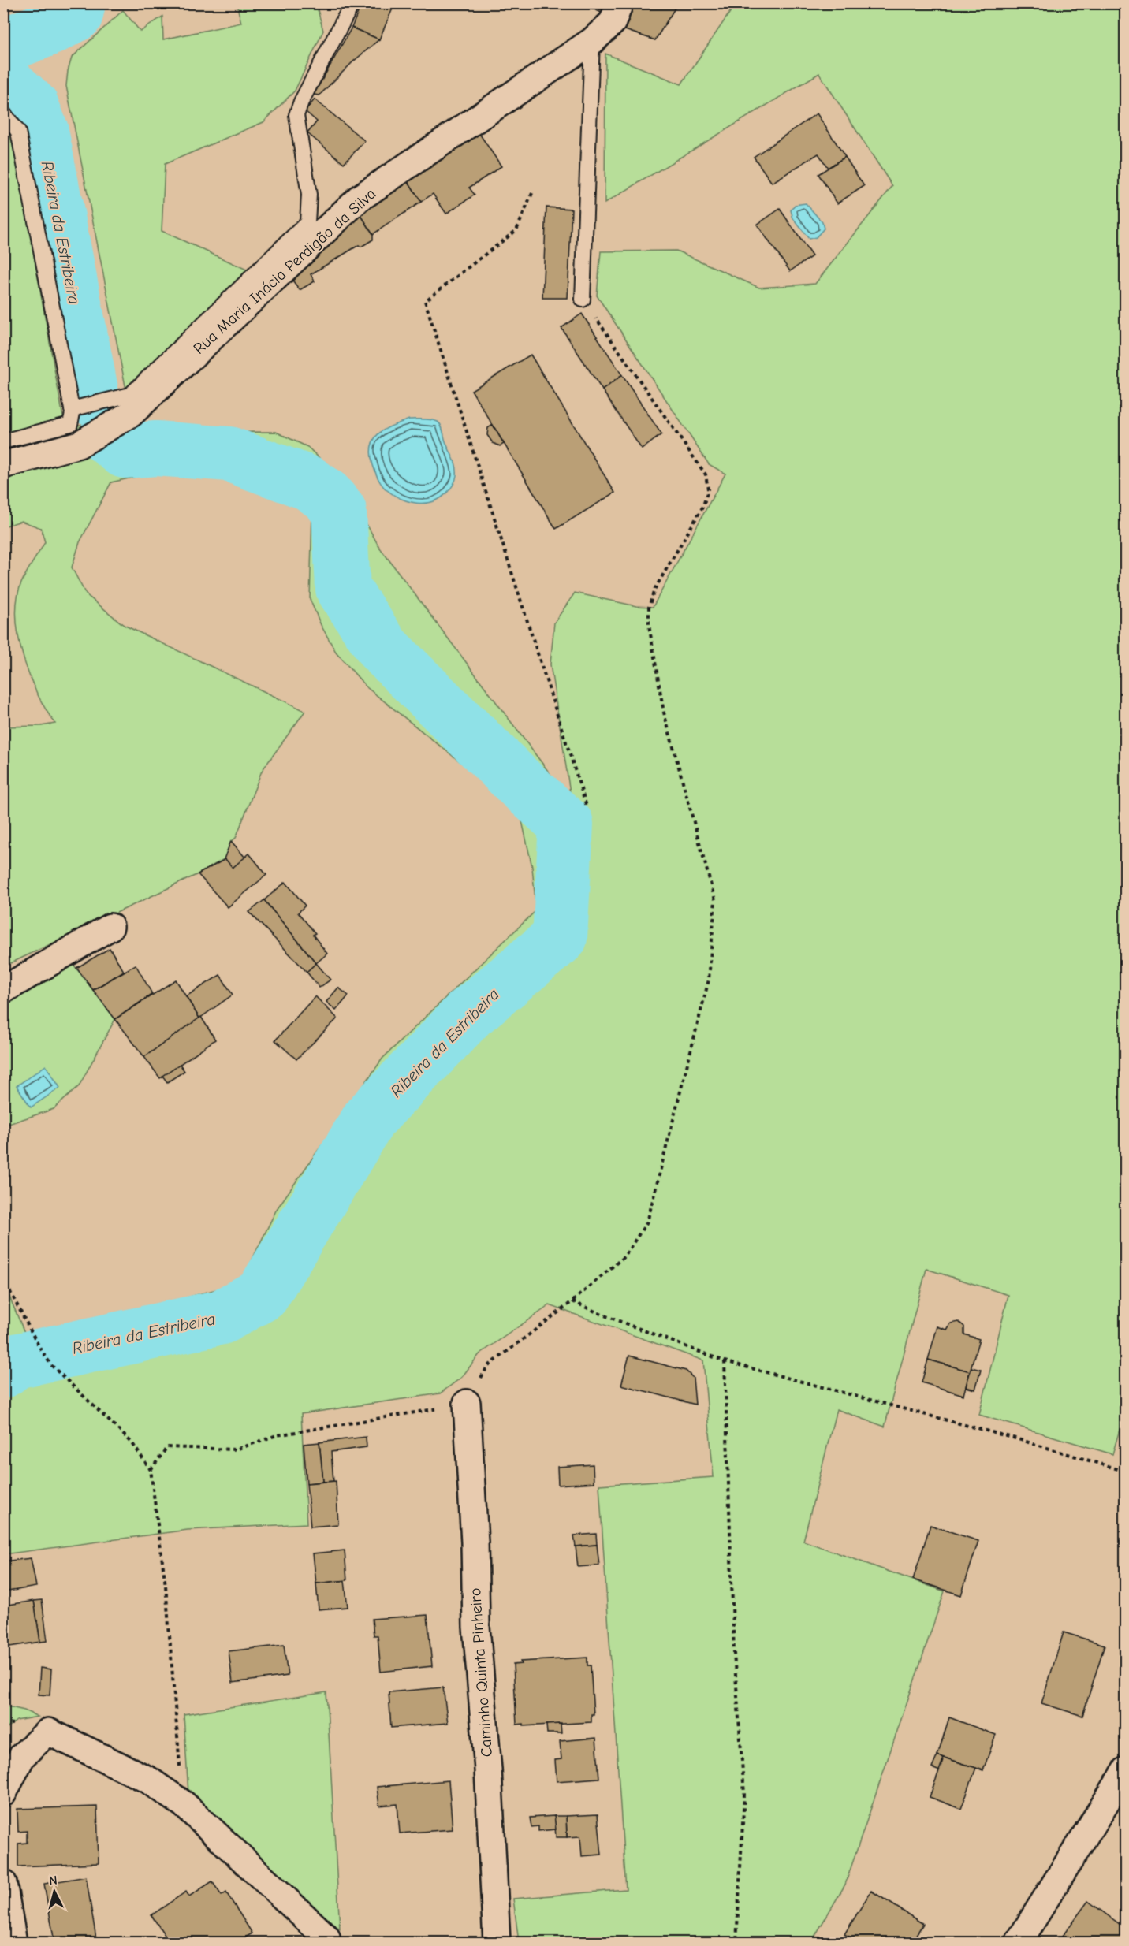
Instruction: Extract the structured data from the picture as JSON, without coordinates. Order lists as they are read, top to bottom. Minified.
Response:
{"streets":{"street":["Rua Maria Inácia Perdigão da Silva","Caminho Quinta Pinheiro"]},"water":["Ribeira da Estribeira"],"north":"top"}
